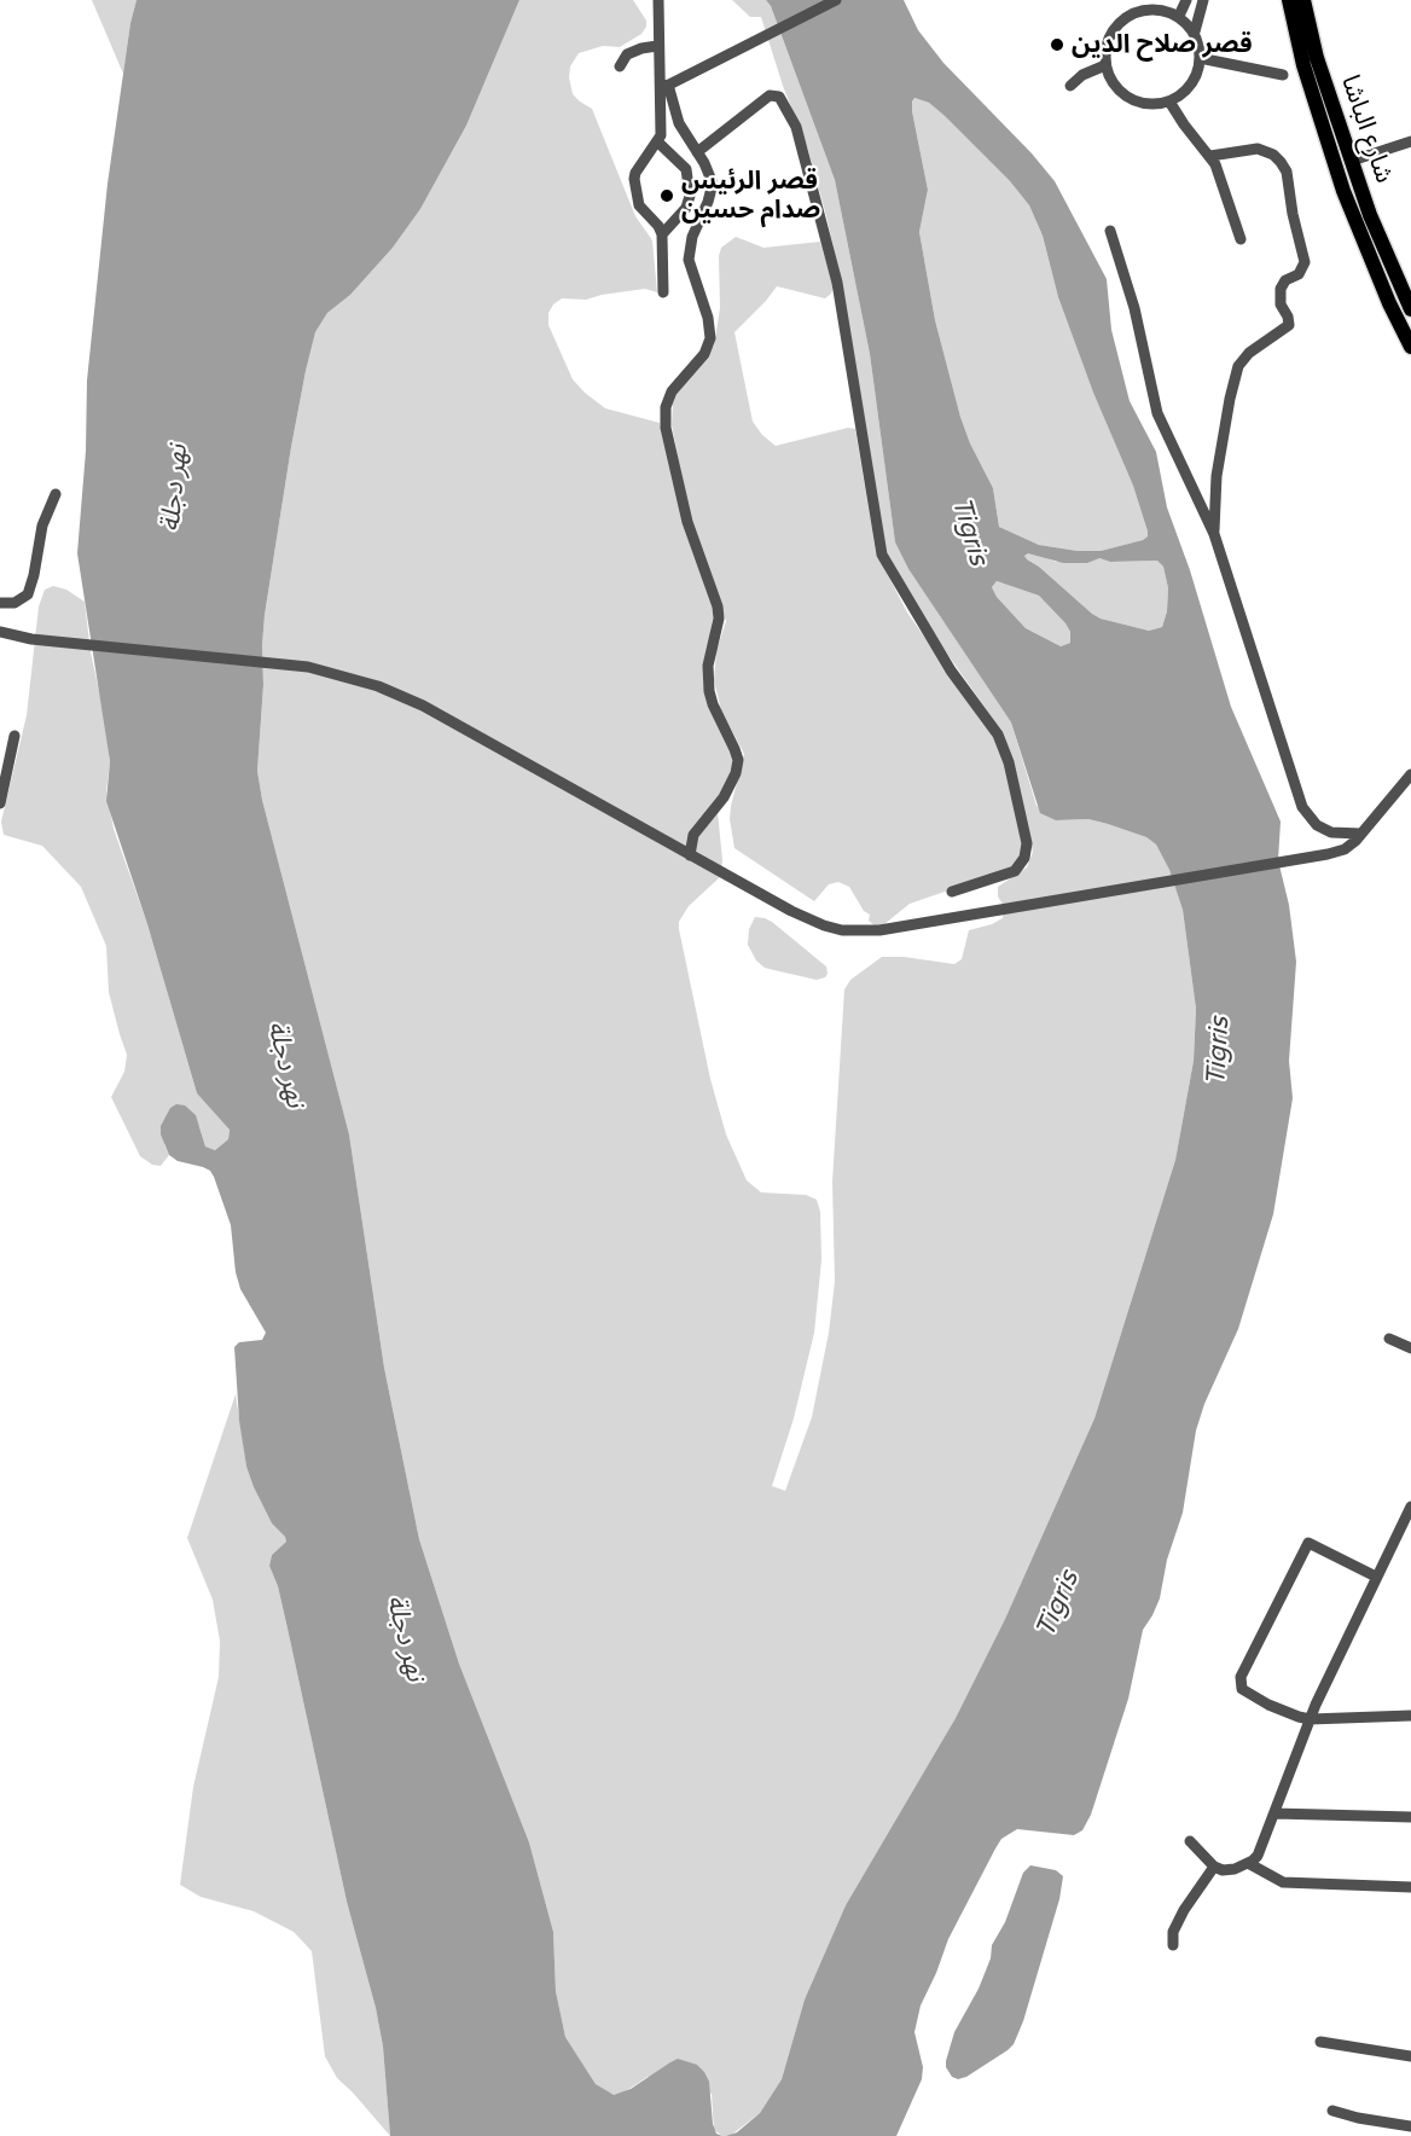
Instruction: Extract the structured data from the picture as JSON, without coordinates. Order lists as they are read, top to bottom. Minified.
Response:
{"streets":{"main road":["شارع الباشا"]},"water":["نهر دجلة","Tigris"],"places":["قصر صلاح الدين","قصر الرئيس صدام حسين"]}
